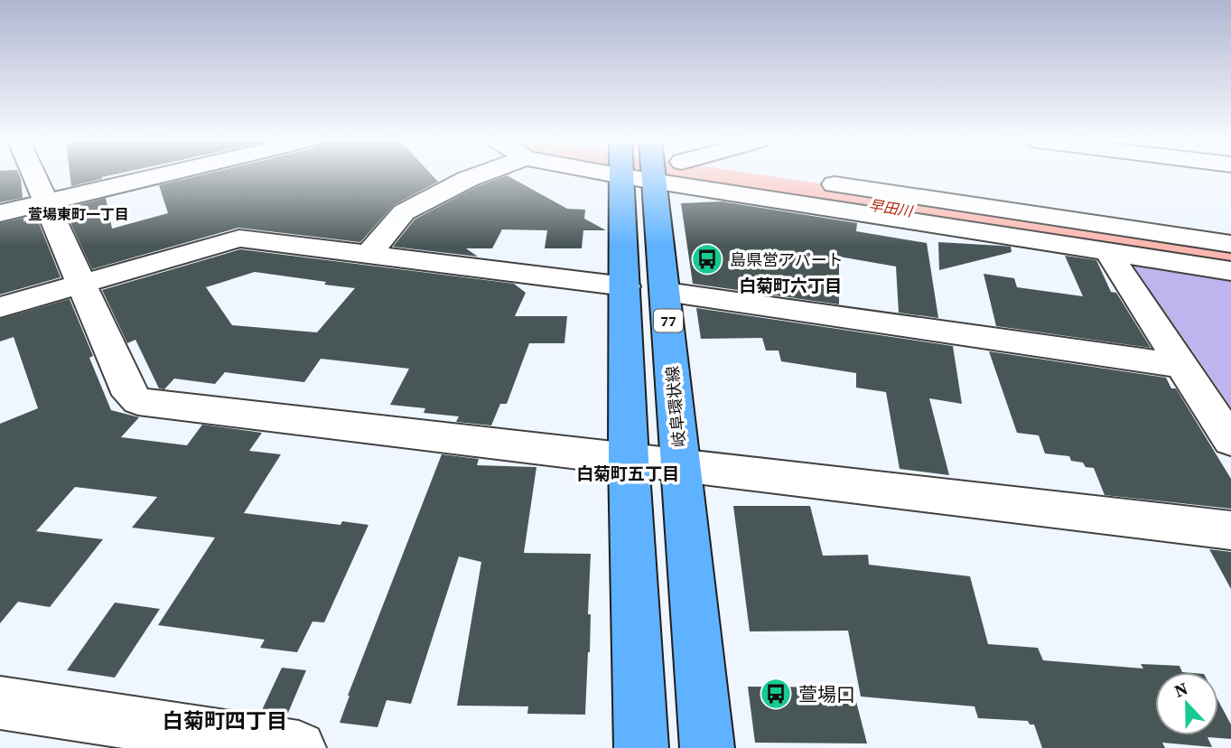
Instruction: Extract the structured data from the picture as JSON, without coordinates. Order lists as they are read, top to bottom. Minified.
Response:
{"streets":{"main road":["77","岐阜環状線"]},"districts":["萱場東町一丁目","白菊町六丁目","白菊町五丁目","白菊町四丁目"],"water":["早田川"],"places":{"bus stop":["島県営アパート","萱場口"]},"north":"top"}
